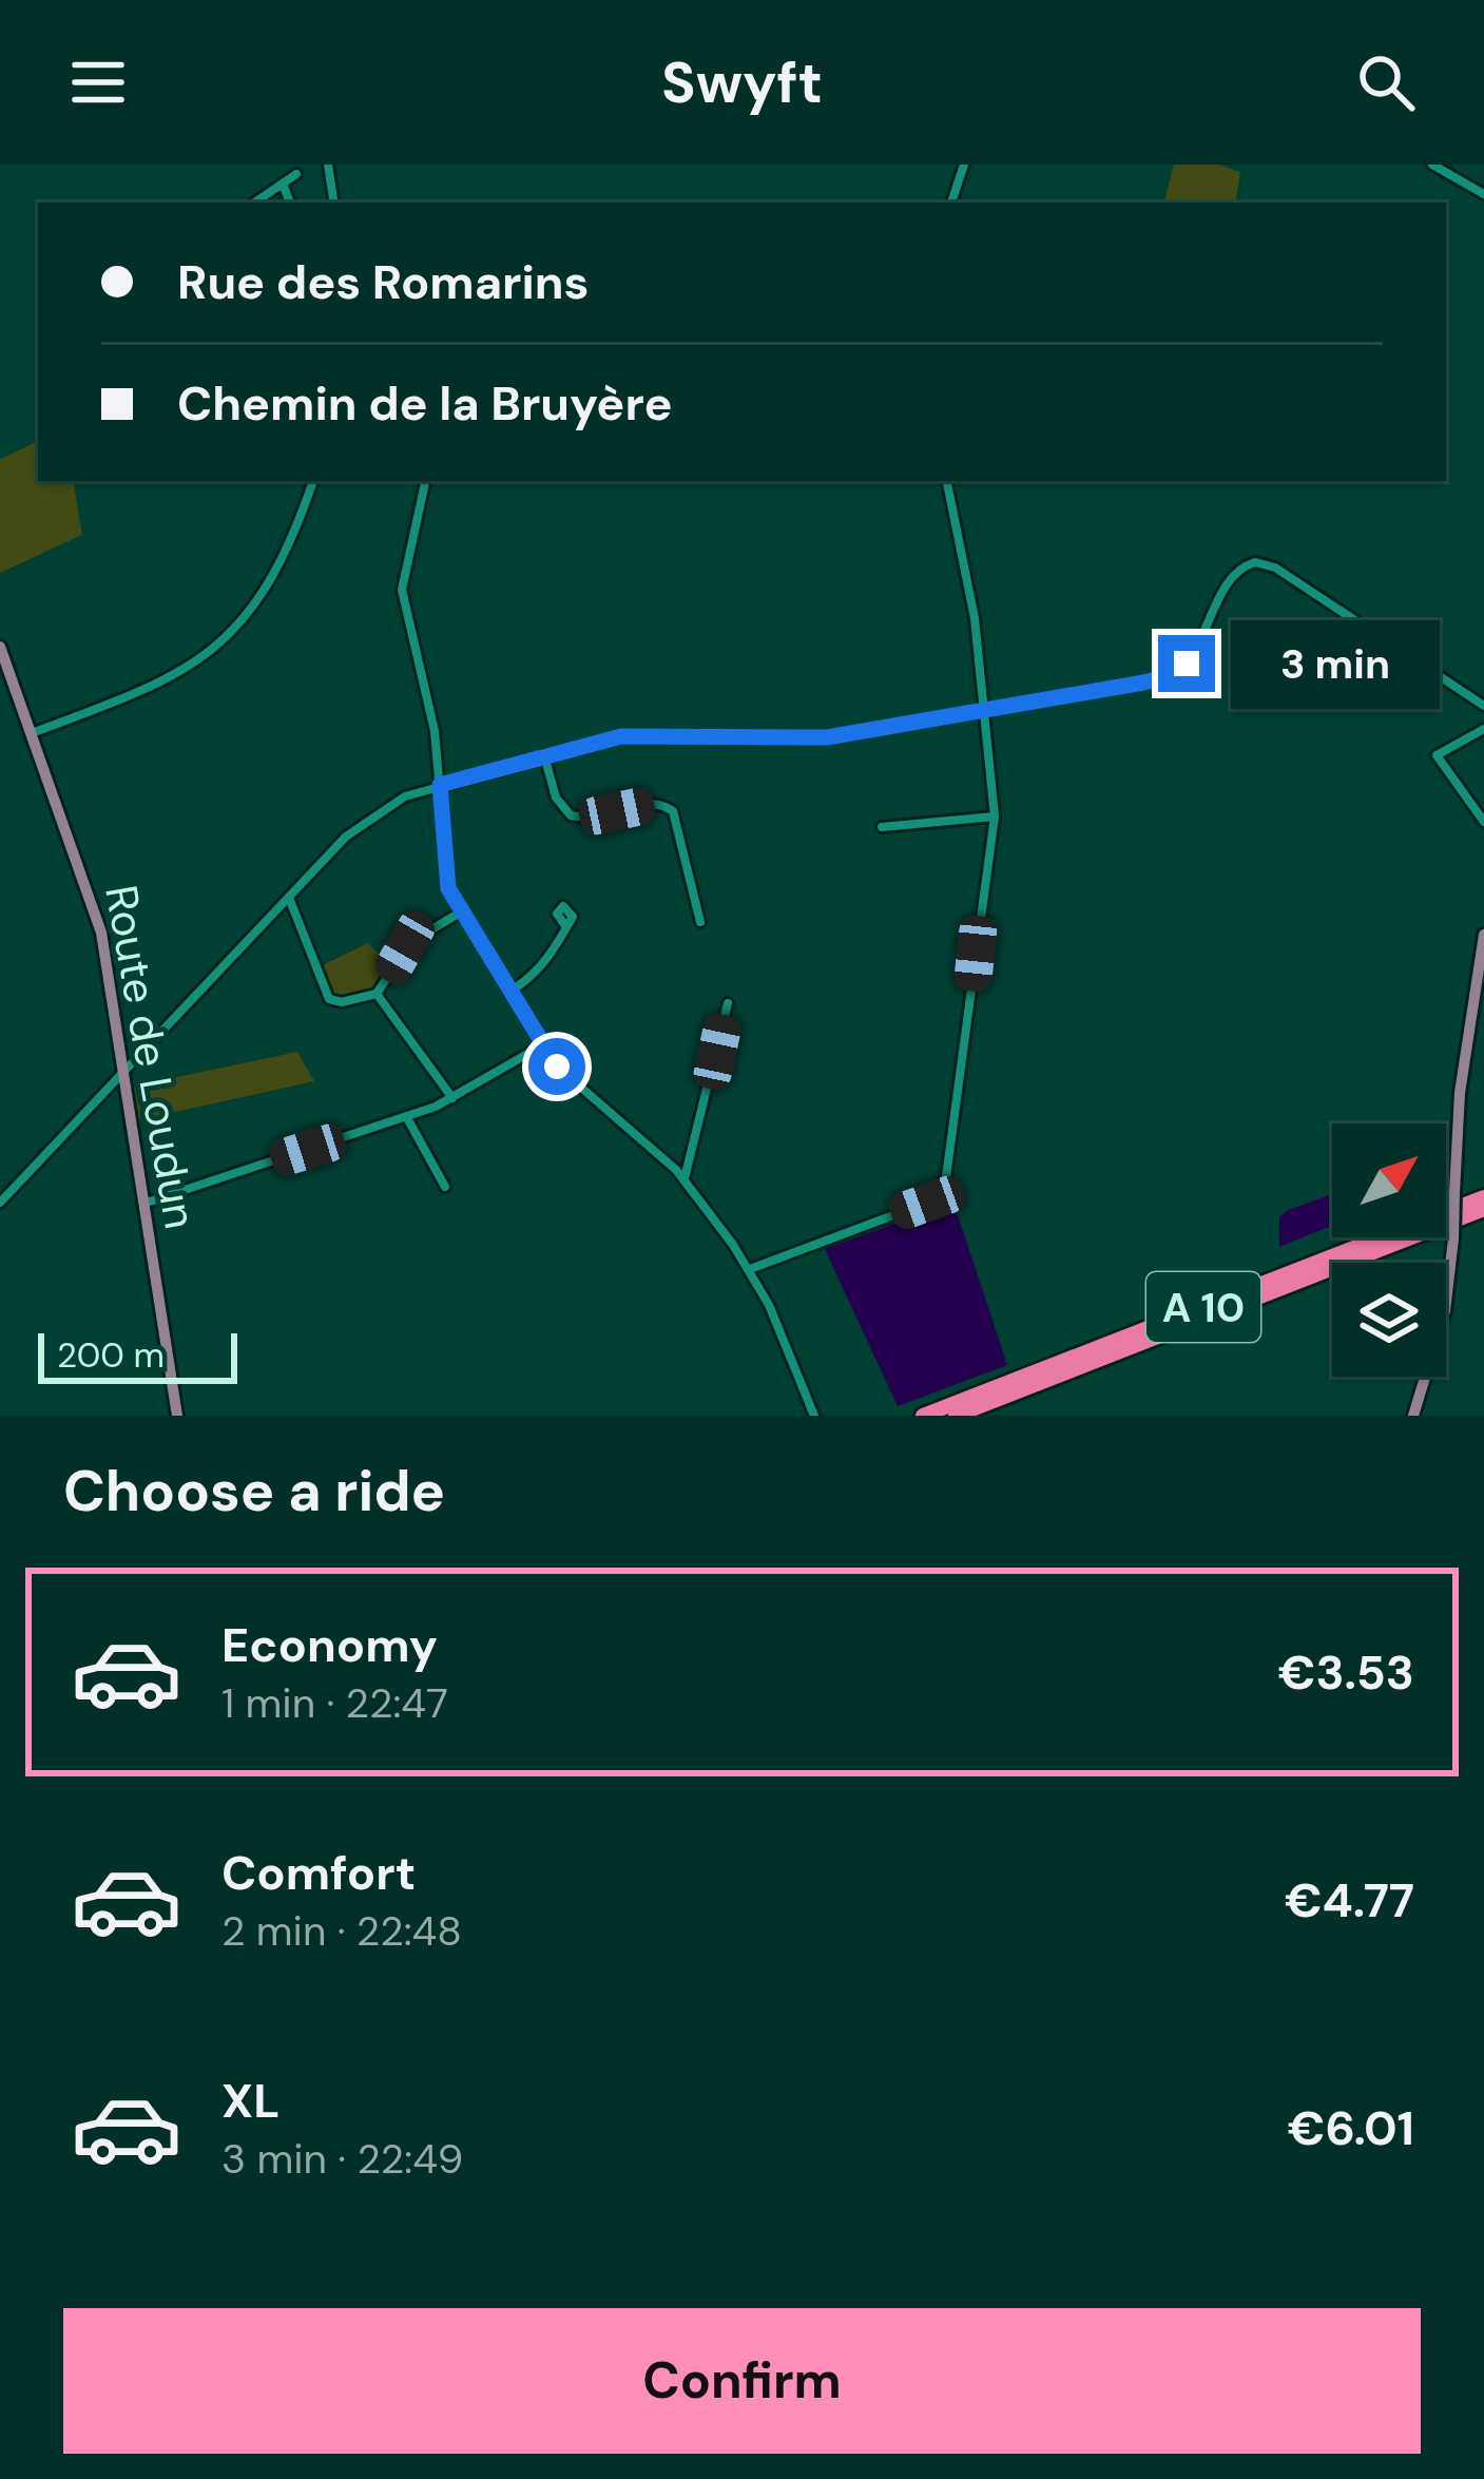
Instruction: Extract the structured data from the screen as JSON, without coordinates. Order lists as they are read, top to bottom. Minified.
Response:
{"streets":{"highway":["A 10"],"main road":["Route de Loudun"]},"scale_bar":"200 m","north":"top right","page":{"header":"Swyft","banner":["Rue des Romarins","Chemin de la Bruyère"],"bubble":"3 min","scale":"200 m","heading":"Choose a ride","list":[{"name":"Economy","note":"1 min · 22:47","value":"€3.53"},{"name":"Comfort","note":"2 min · 22:48","value":"€4.77"},{"name":"XL","note":"3 min · 22:49","value":"€6.01"}],"buttons":"Confirm"}}
